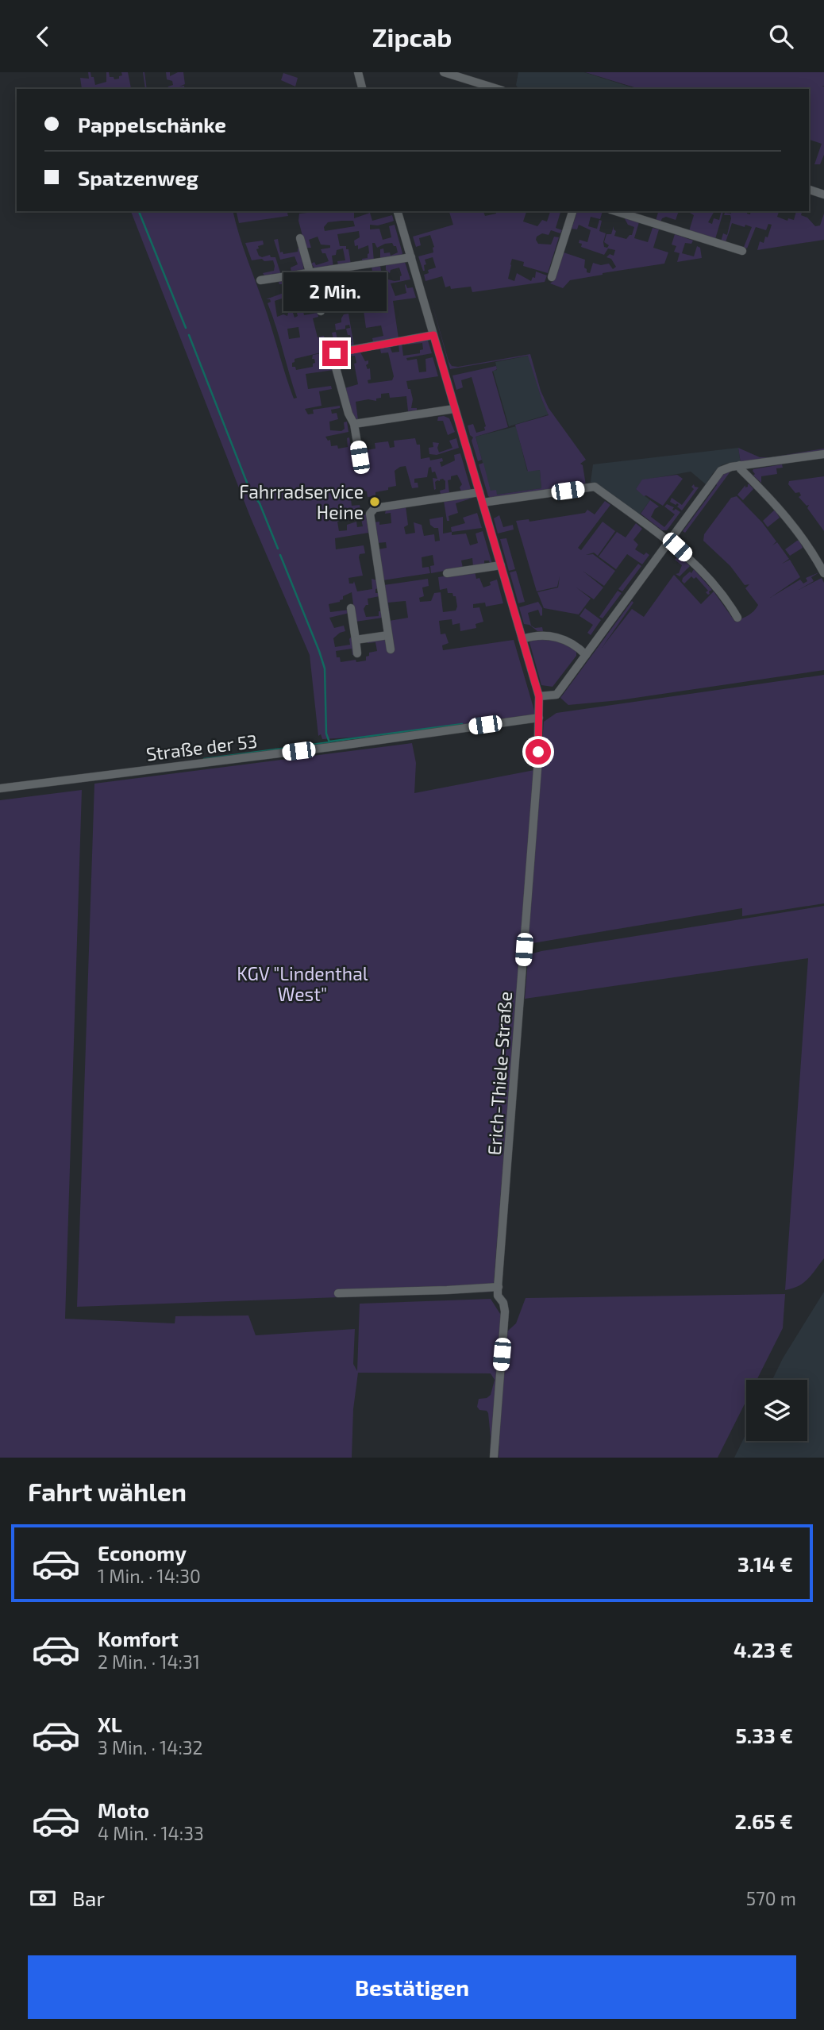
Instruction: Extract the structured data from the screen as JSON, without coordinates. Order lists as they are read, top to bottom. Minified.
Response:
{"streets":{"street":["Straße der 53","Erich-Thiele-Straße"]},"crossings":[["Straße der 53","Erich-Thiele-Straße"]],"parks":["KGV \"Lindenthal West\""],"places":["Fahrradservice Heine"],"page":{"header":"Zipcab","banner":["Pappelschänke","Spatzenweg"],"bubble":"2 Min.","heading":"Fahrt wählen","list":[{"name":"Economy","note":"1 Min. · 14:30","value":"3.14 €"},{"name":"Komfort","note":"2 Min. · 14:31","value":"4.23 €"},{"name":"XL","note":"3 Min. · 14:32","value":"5.33 €"},{"name":"Moto","note":"4 Min. · 14:33","value":"2.65 €"}],"pay":["Bar","570 m"],"buttons":"Bestätigen"}}
